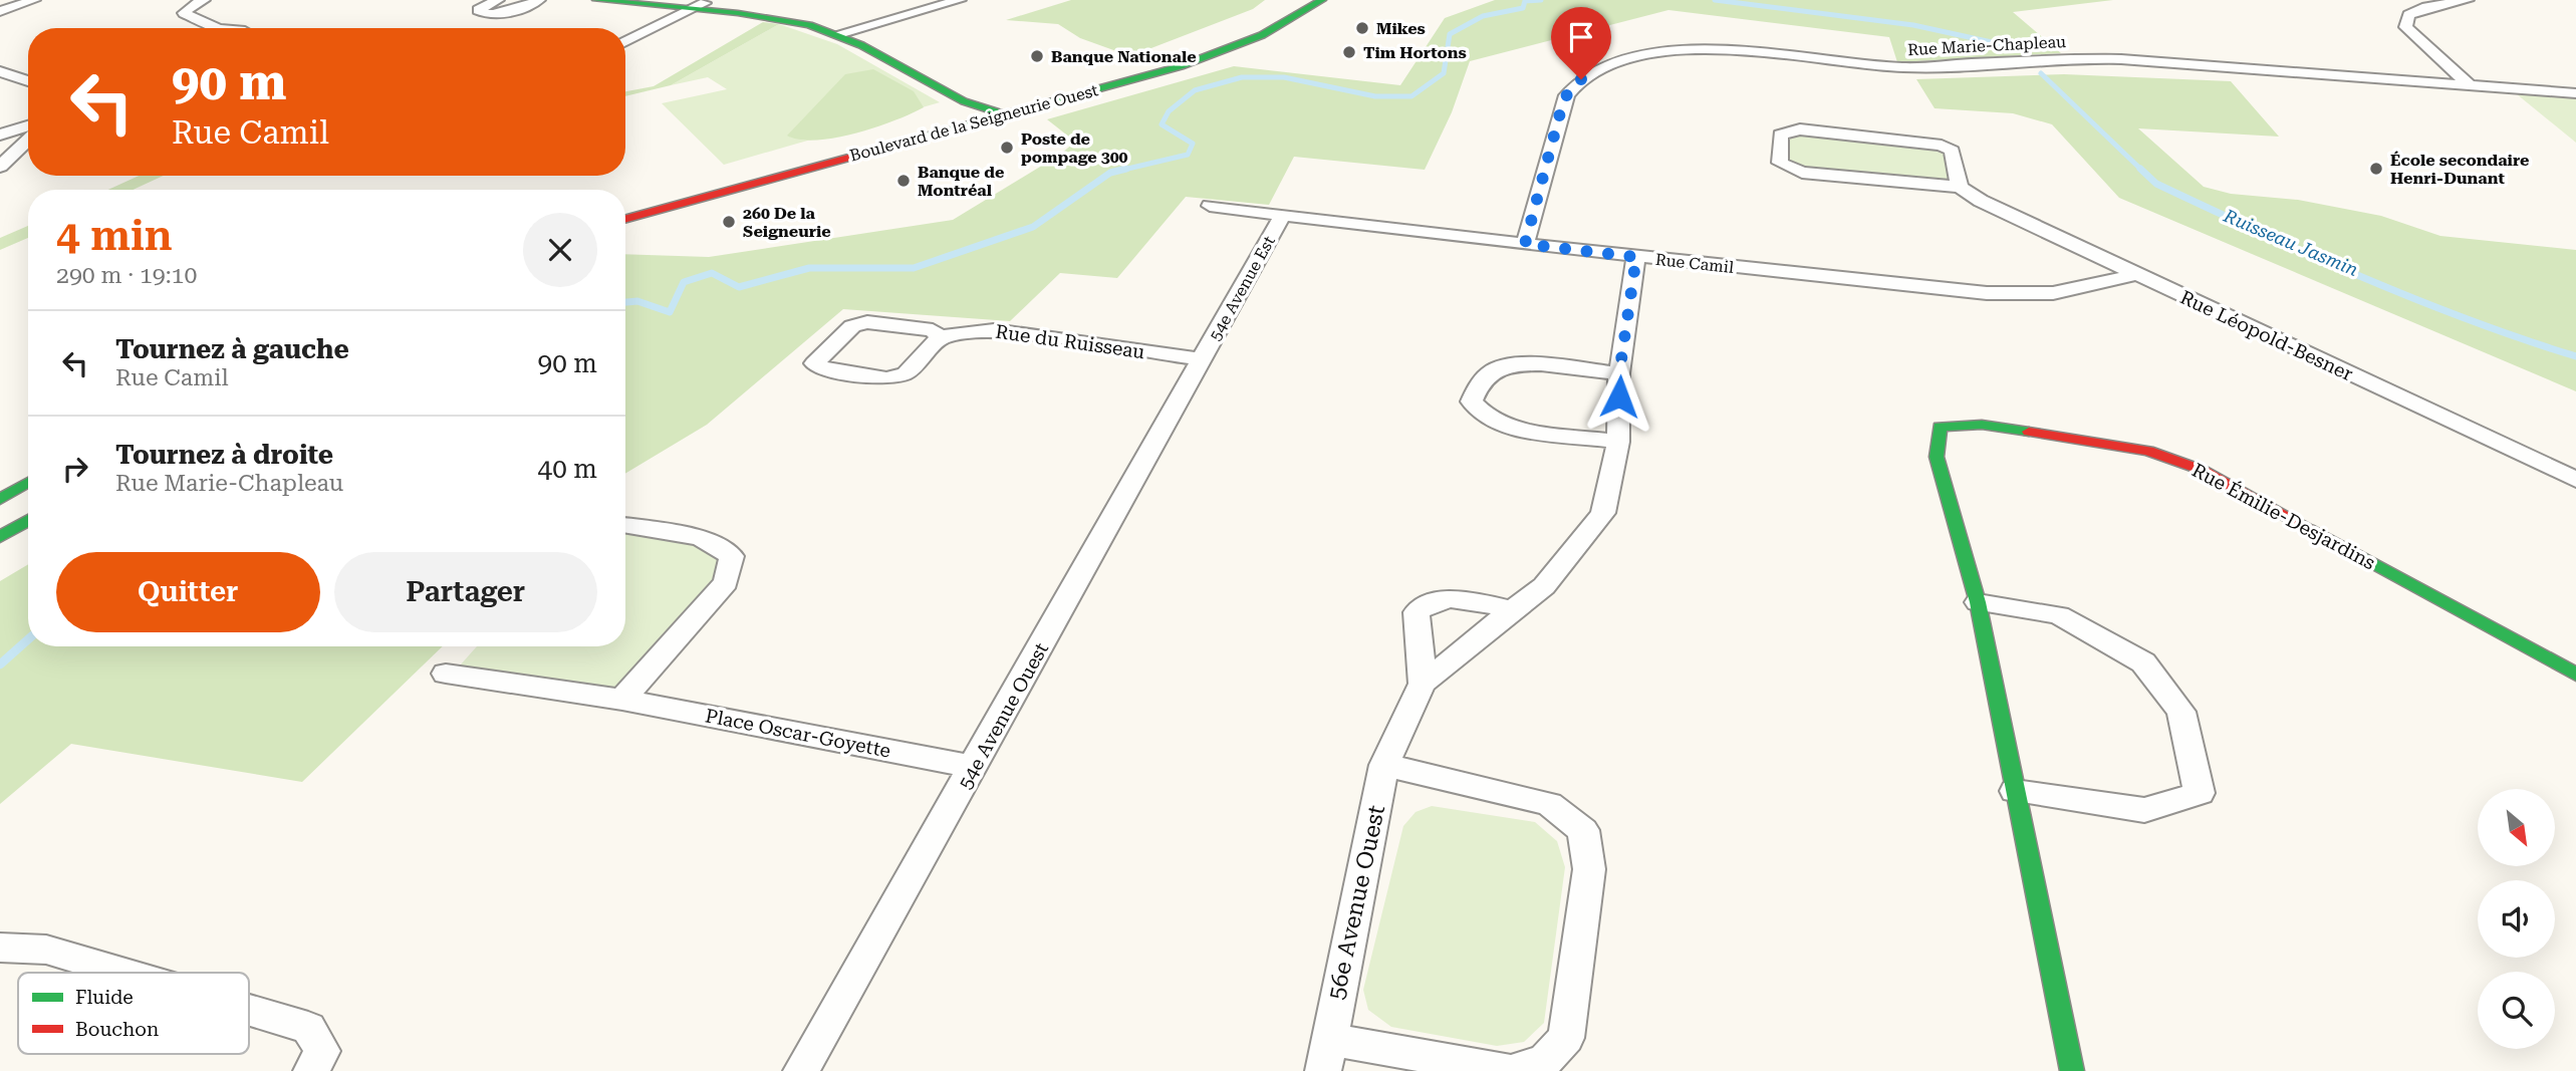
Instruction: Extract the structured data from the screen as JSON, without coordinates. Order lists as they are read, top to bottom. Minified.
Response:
{"streets":{"street":["Rue Marie-Chapleau","Boulevard de la Seigneurie Ouest","Rue Camil","54e Avenue Est","Rue Léopold-Besner","Rue du Ruisseau","Rue Émilie-Desjardins","54e Avenue Ouest","Place Oscar-Goyette","56e Avenue Ouest"]},"crossings":[["Rue Marie-Chapleau","Rue Camil"],["Rue Camil","54e Avenue Est"],["Rue Camil","Rue Léopold-Besner"],["Rue Camil","56e Avenue Ouest"],["54e Avenue Est","Rue du Ruisseau"],["54e Avenue Est","54e Avenue Ouest"],["Rue du Ruisseau","54e Avenue Ouest"],["54e Avenue Ouest","Place Oscar-Goyette"]],"water":["Ruisseau Jasmin"],"places":["Mikes","Tim Hortons","Banque Nationale","Poste de pompage 300","École secondaire Henri-Dunant","Banque de Montréal","260 De la Seigneurie"],"legend":["Fluide","Bouchon"],"north":"bottom right","page":{"turn":["90 m","Rue Camil"],"heading":["4 min","290 m · 19:10"],"list":[{"name":"Tournez à gauche","note":"Rue Camil","value":"90 m"},{"name":"Tournez à droite","note":"Rue Marie-Chapleau","value":"40 m"}],"buttons":["Quitter","Partager"]}}
